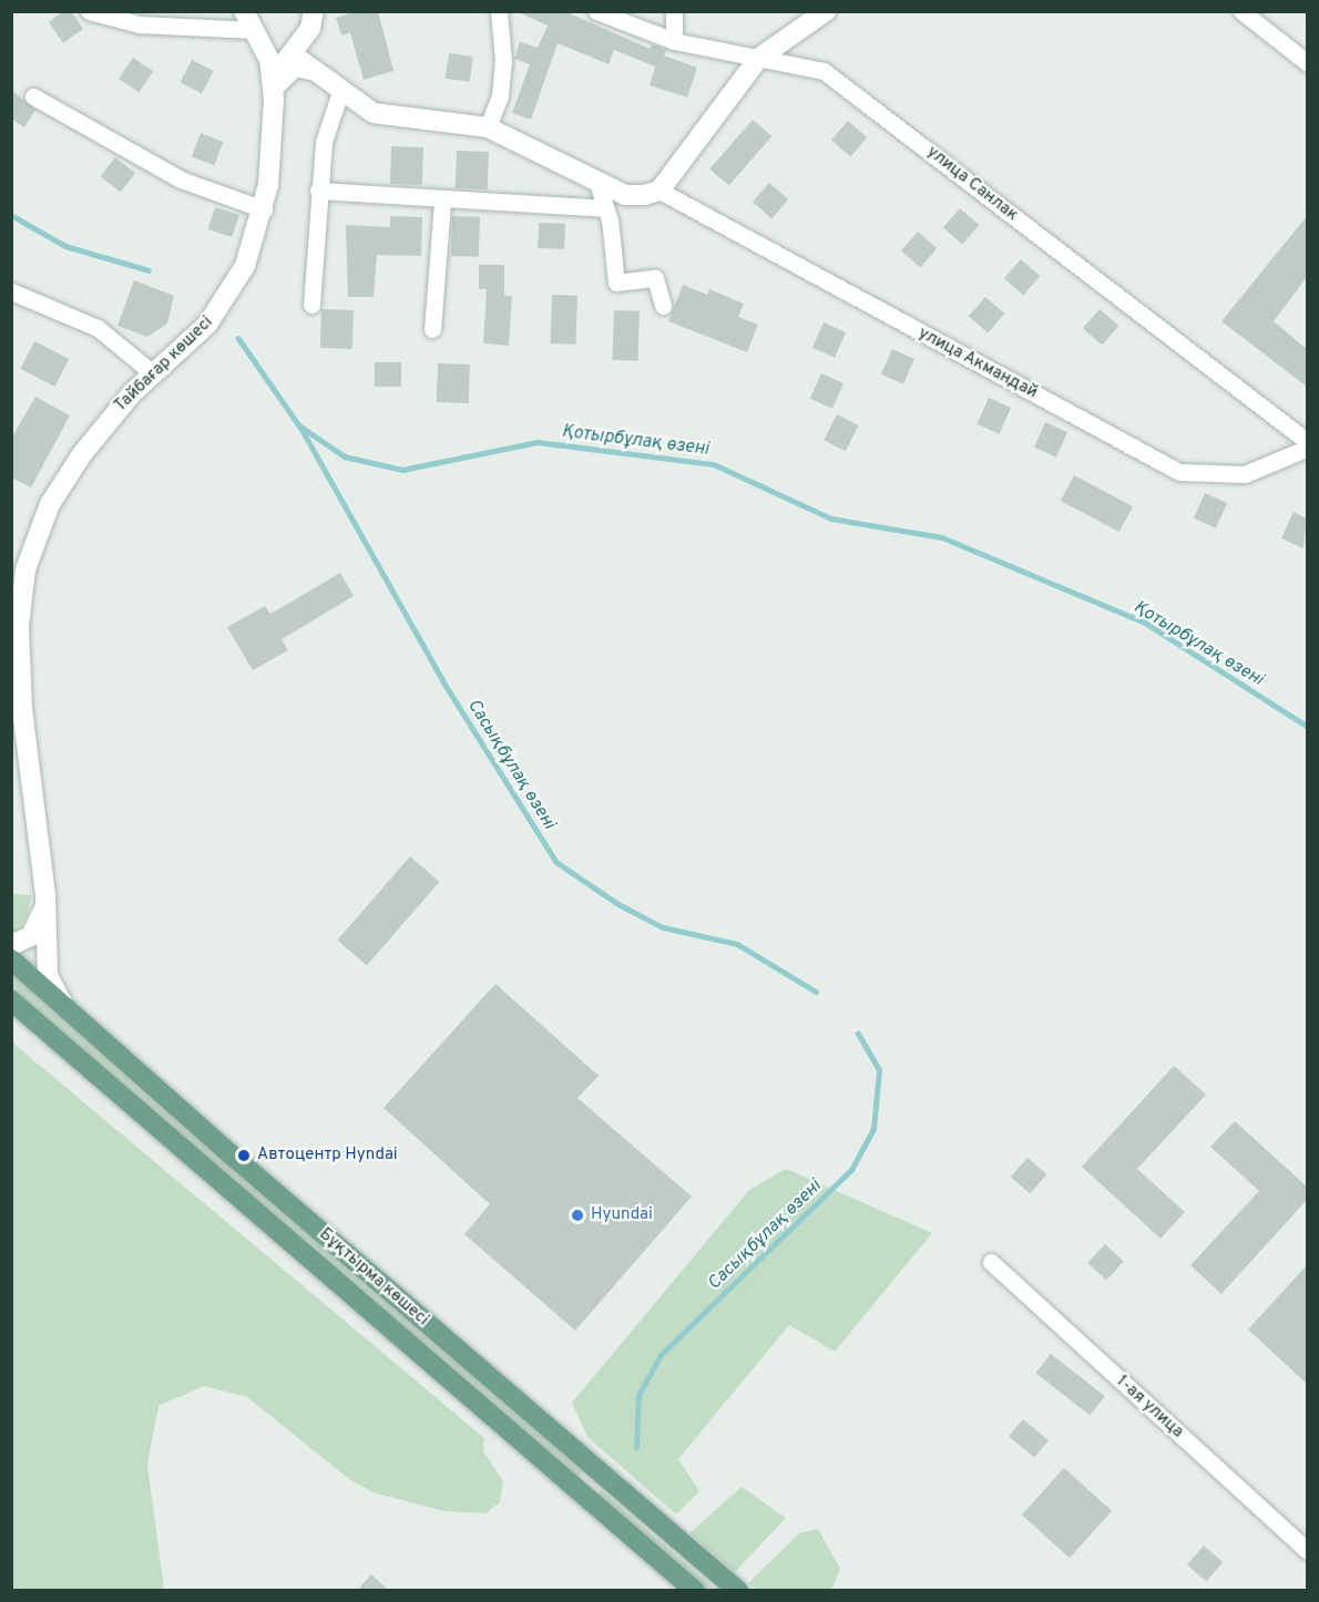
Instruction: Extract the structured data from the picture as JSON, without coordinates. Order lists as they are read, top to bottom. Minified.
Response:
{"streets":{"main road":["Тайбағар көшесі","Бұқтырма көшесі"],"street":["улица Санлак","улица Акмандай","1-ая улица"]},"crossings":[["Тайбағар көшесі","Бұқтырма көшесі"]],"water":["Қотырбұлақ өзені","Сасықбұлақ өзені"],"places":["Автоцентр Hyndai","Hyundai"]}
